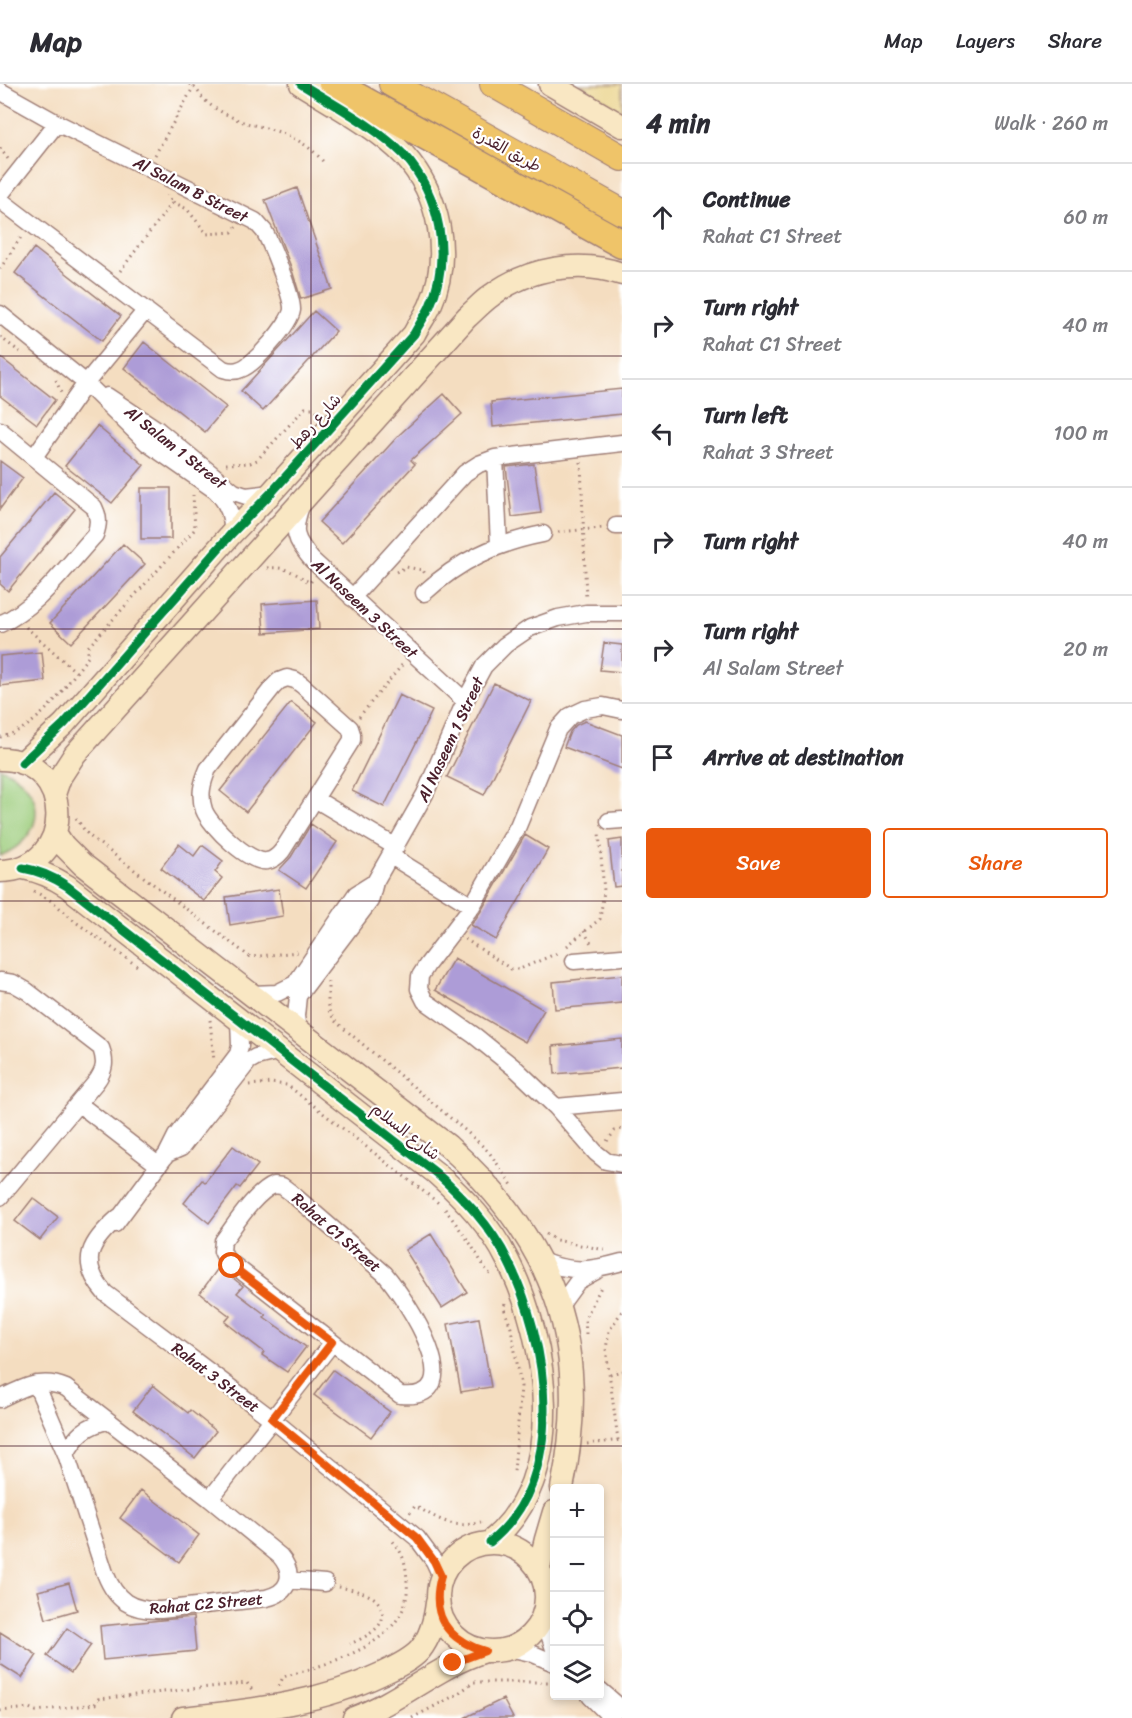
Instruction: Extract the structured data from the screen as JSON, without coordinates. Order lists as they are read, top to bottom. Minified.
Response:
{"streets":{"main road":["طريق القدرة"],"street":["Al Salam B Street","شارع رهط","Al Salam 1 Street","Al Naseem 3 Street","Al Naseem 1 Street","شارع السلام","Rahat C1 Street","Rahat 3 Street","Rahat C2 Street"]},"crossings":[["شارع رهط","Al Salam 1 Street"],["Al Naseem 3 Street","Al Naseem 1 Street"],["Al Naseem 1 Street","شارع السلام"],["شارع السلام","Rahat 3 Street"]],"page":{"header":"Map","nav":["Map","Layers","Share"],"heading":["4 min","Walk · 260 m"],"list":[["Continue","Rahat C1 Street","60 m"],["Turn right","Rahat C1 Street","40 m"],["Turn left","Rahat 3 Street","100 m"],["Turn right","40 m"],["Turn right","Al Salam Street","20 m"],"Arrive at destination"],"buttons":["Save","Share"],"map_buttons":["+","−"]}}
